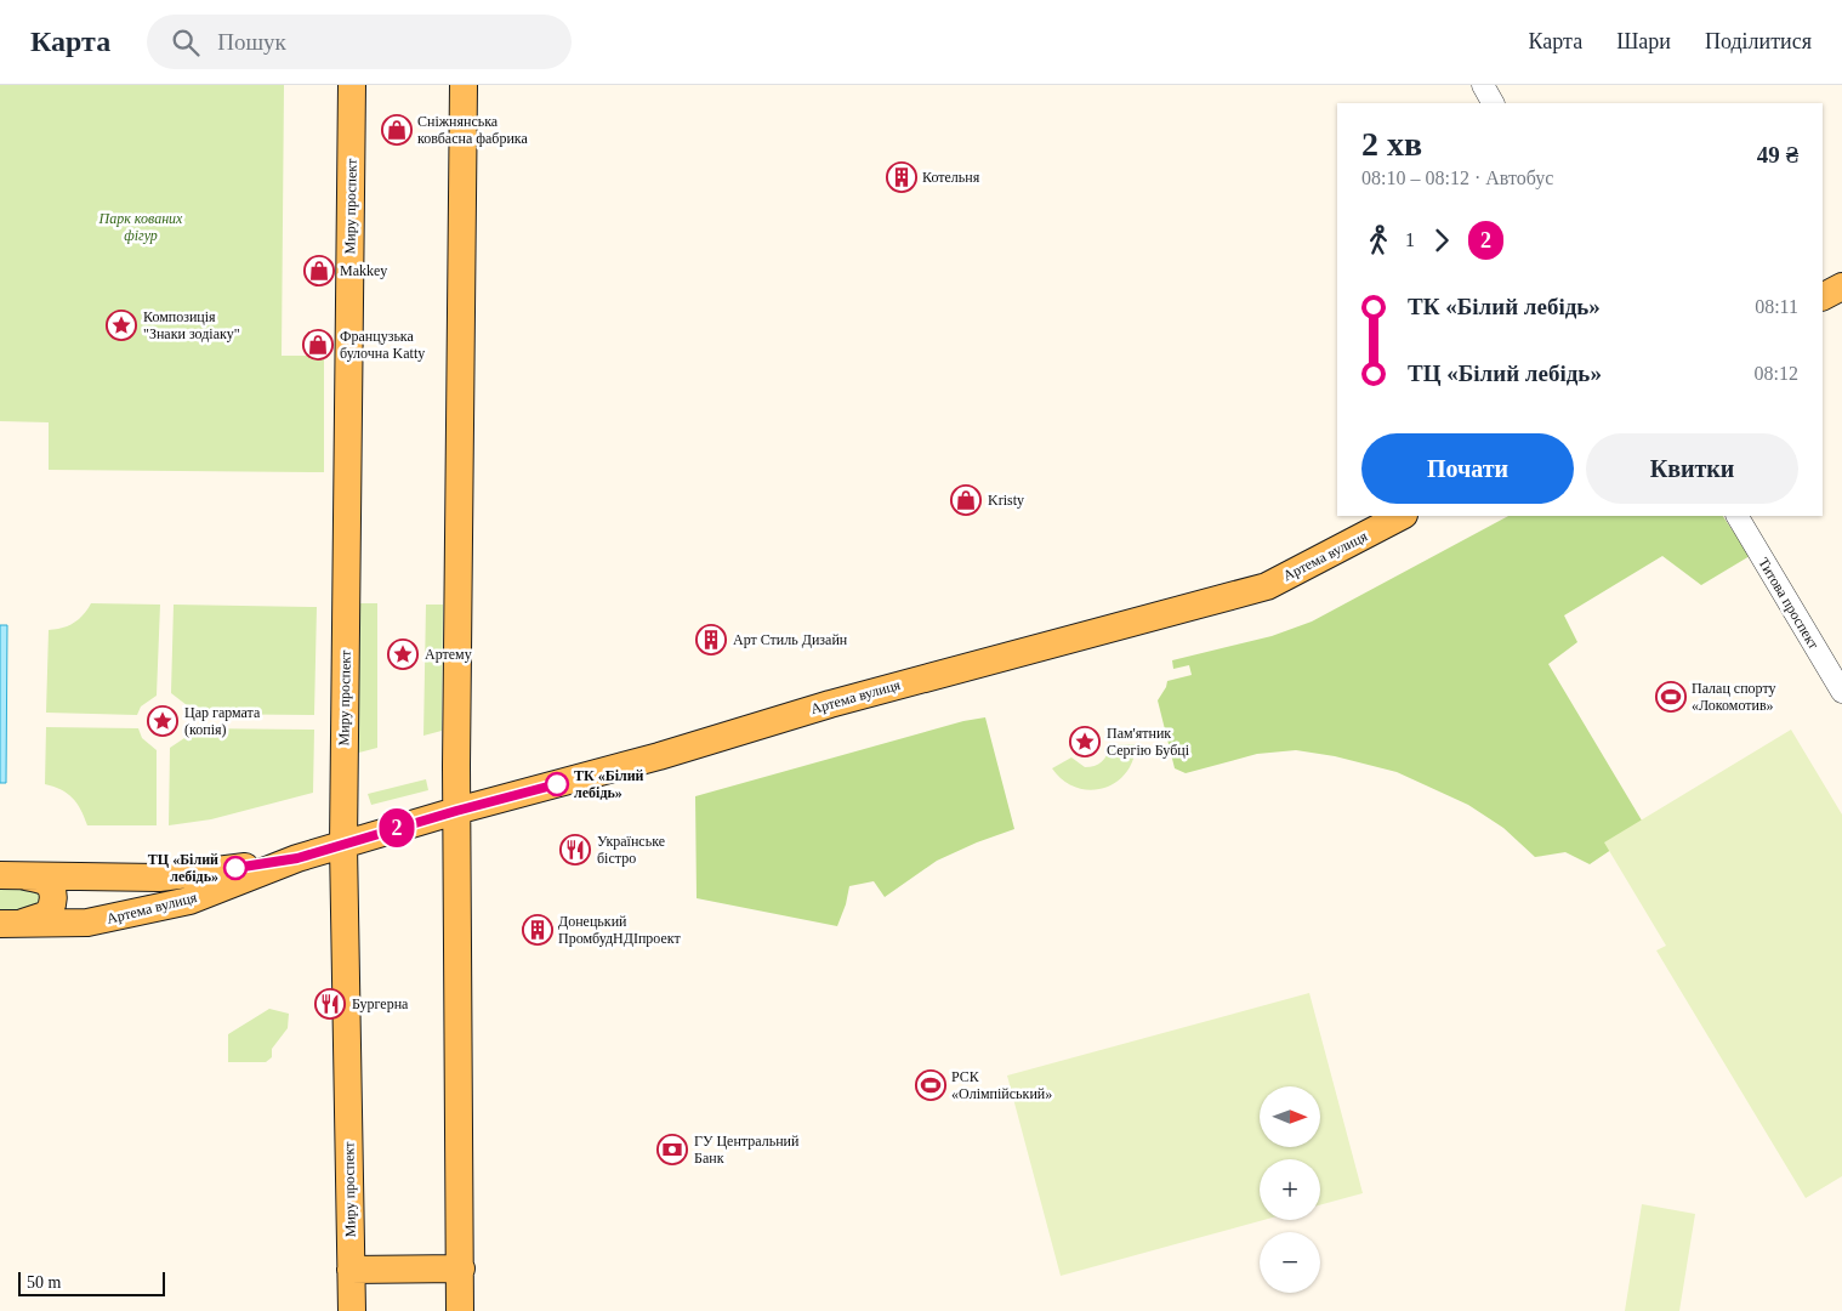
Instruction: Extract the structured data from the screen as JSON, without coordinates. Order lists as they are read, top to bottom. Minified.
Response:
{"streets":{"main road":["Миру проспект","Артема вулиця"],"street":["Титова проспект"]},"crossings":[["Миру проспект","Артема вулиця"]],"parks":["Парк кованих фігур"],"places":{"shop":["Сніжнянська ковбасна фабрика","Makkey","Французька булочна Katty","Kristy"],"building":["Котельня","Арт Стиль Дизайн","Донецький ПромбудНДІпроект"],"place":["Композиція \"Знаки зодіаку\"","Артему","Цар гармата (копія)","Пам'ятник Сергію Бубці"],"sports":["Палац спорту «Локомотив»","РСК «Олімпійський»"],"other":["ТК «Білий лебідь»","ТЦ «Білий лебідь»"],"restaurant":["Українське бістро","Бургерна"],"bank":["ГУ Центральний Банк"]},"lines":["bus line 2"],"scale_bar":"50 m","north":"right","page":{"header":"Карта","search":"Пошук","nav":["Карта","Шари","Поділитися"],"on_map":"2","heading":["2 хв","08:10 – 08:12 · Автобус","49 ₴"],"legs":["1","2"],"list":[{"name":"ТК «Білий лебідь»","value":"08:11"},{"name":"ТЦ «Білий лебідь»","value":"08:12"}],"buttons":["Почати","Квитки"],"map_buttons":["+","−"],"scale":"50 m"}}
